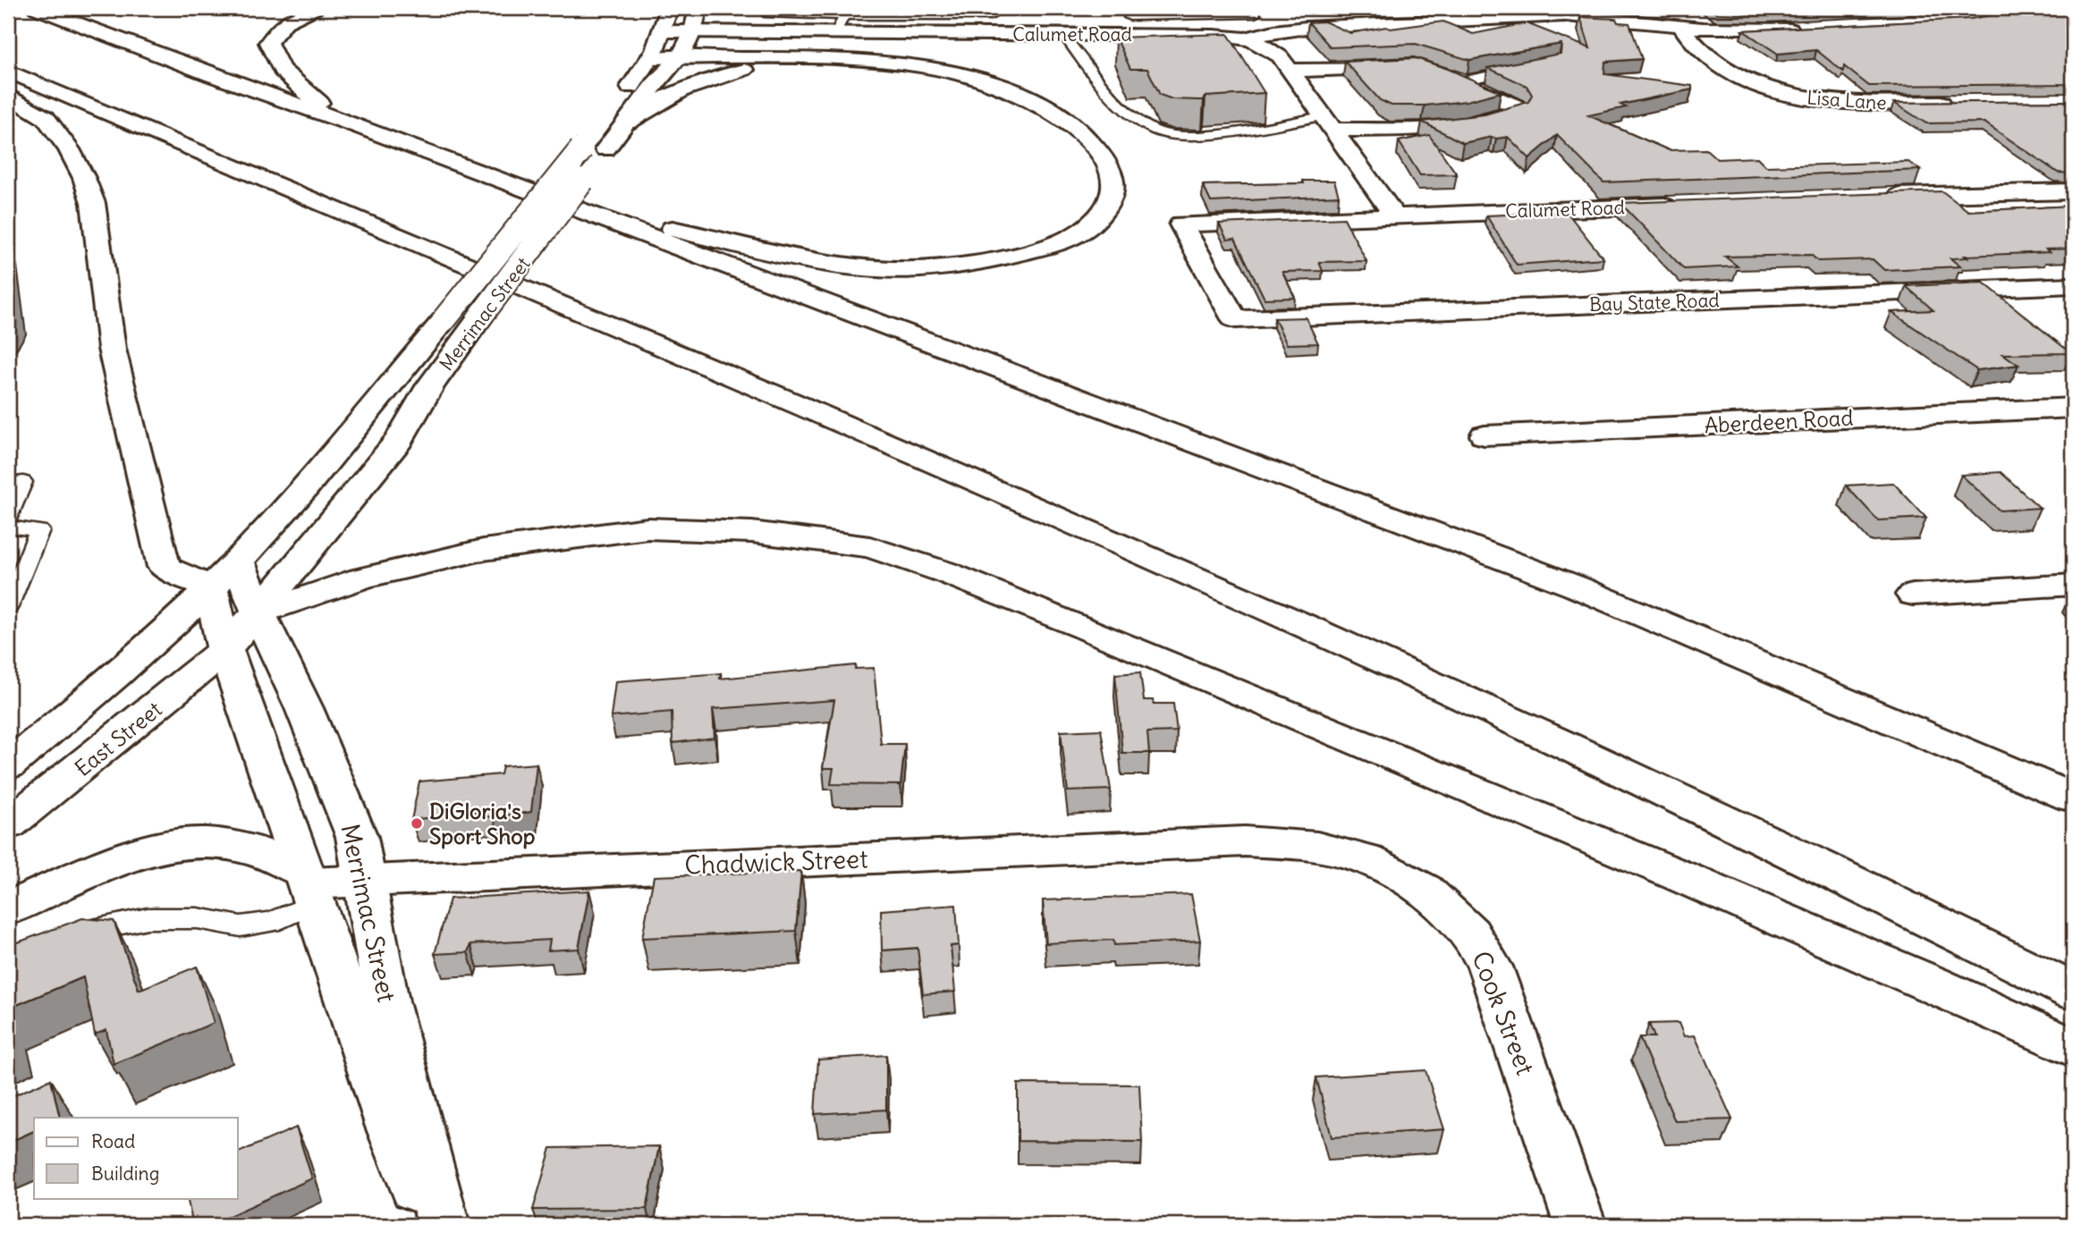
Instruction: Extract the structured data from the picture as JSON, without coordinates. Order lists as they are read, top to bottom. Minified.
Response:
{"streets":{"main road":["Calumet Road","Lisa Lane","Bay State Road","Merrimac Street","Aberdeen Road","East Street","Chadwick Street","Cook Street"]},"crossings":[["Calumet Road","Bay State Road"],["Calumet Road","Merrimac Street"],["Merrimac Street","East Street"],["Merrimac Street","Chadwick Street"],["Chadwick Street","Cook Street"]],"places":["DiGloria's Sport Shop"],"legend":["Road","Building"]}
